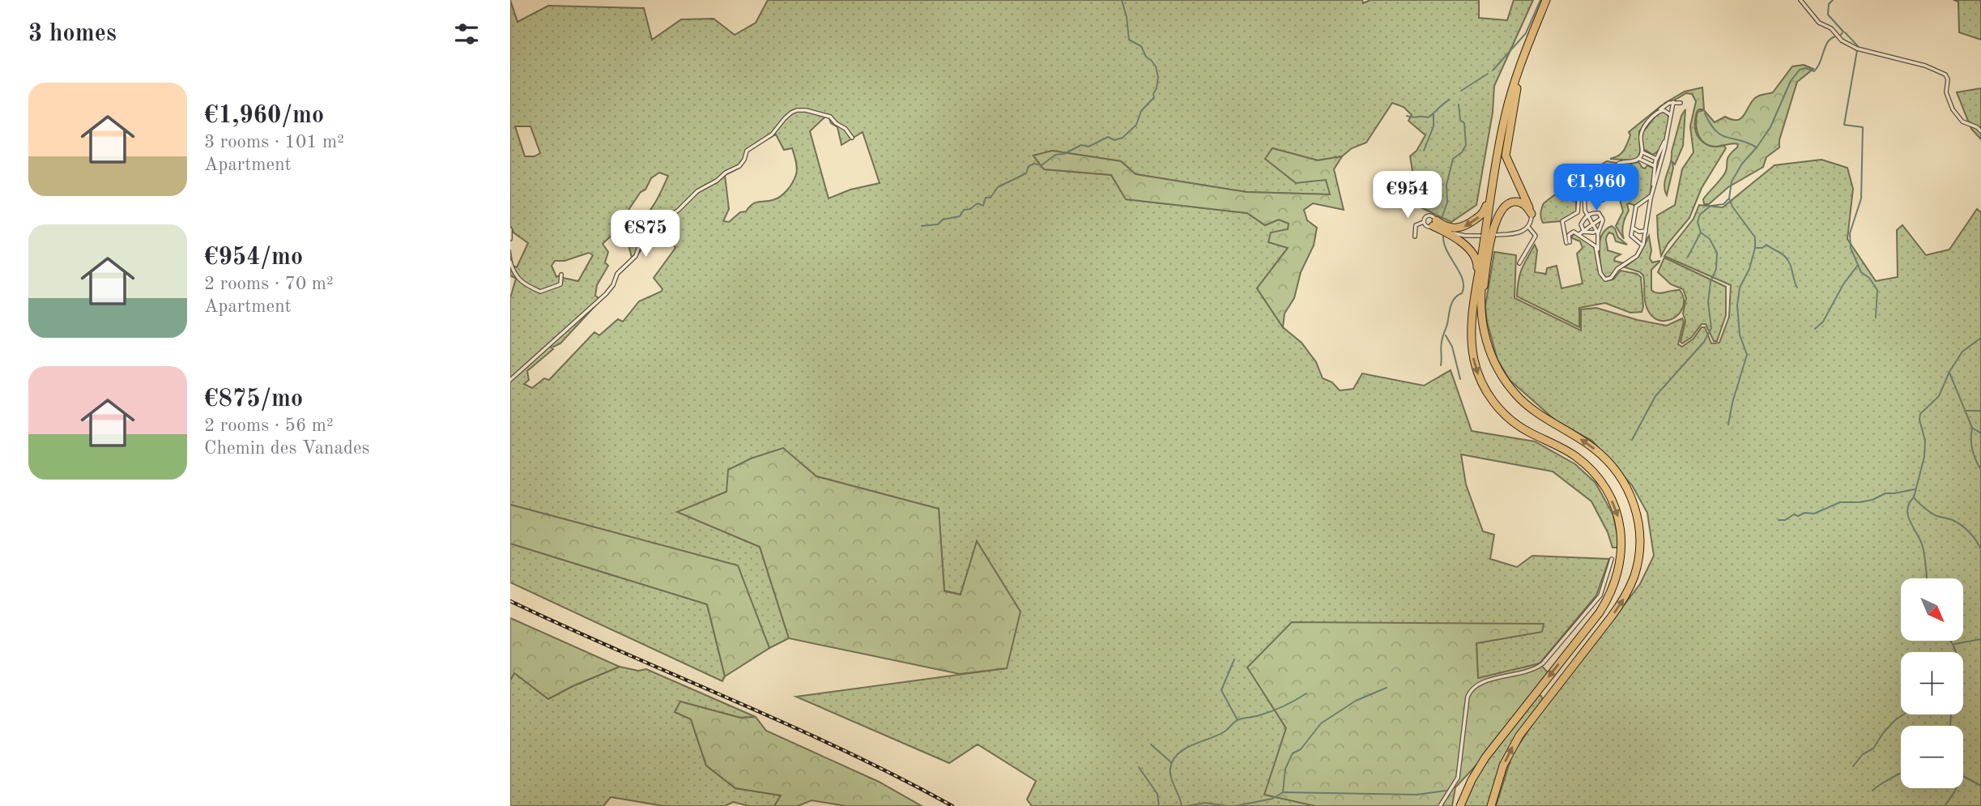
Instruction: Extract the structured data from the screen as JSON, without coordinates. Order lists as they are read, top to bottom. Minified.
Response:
{"north":"bottom right","page":{"heading":"3 homes","list":[{"name":"€1,960/mo","note":"3 rooms · 101 m² · Apartment"},{"name":"€954/mo","note":"2 rooms · 70 m² · Apartment"},{"name":"€875/mo","note":"2 rooms · 56 m² · Chemin des Vanades"}],"price":["€1,960","€954","€875"],"map_buttons":["+","−"]}}
